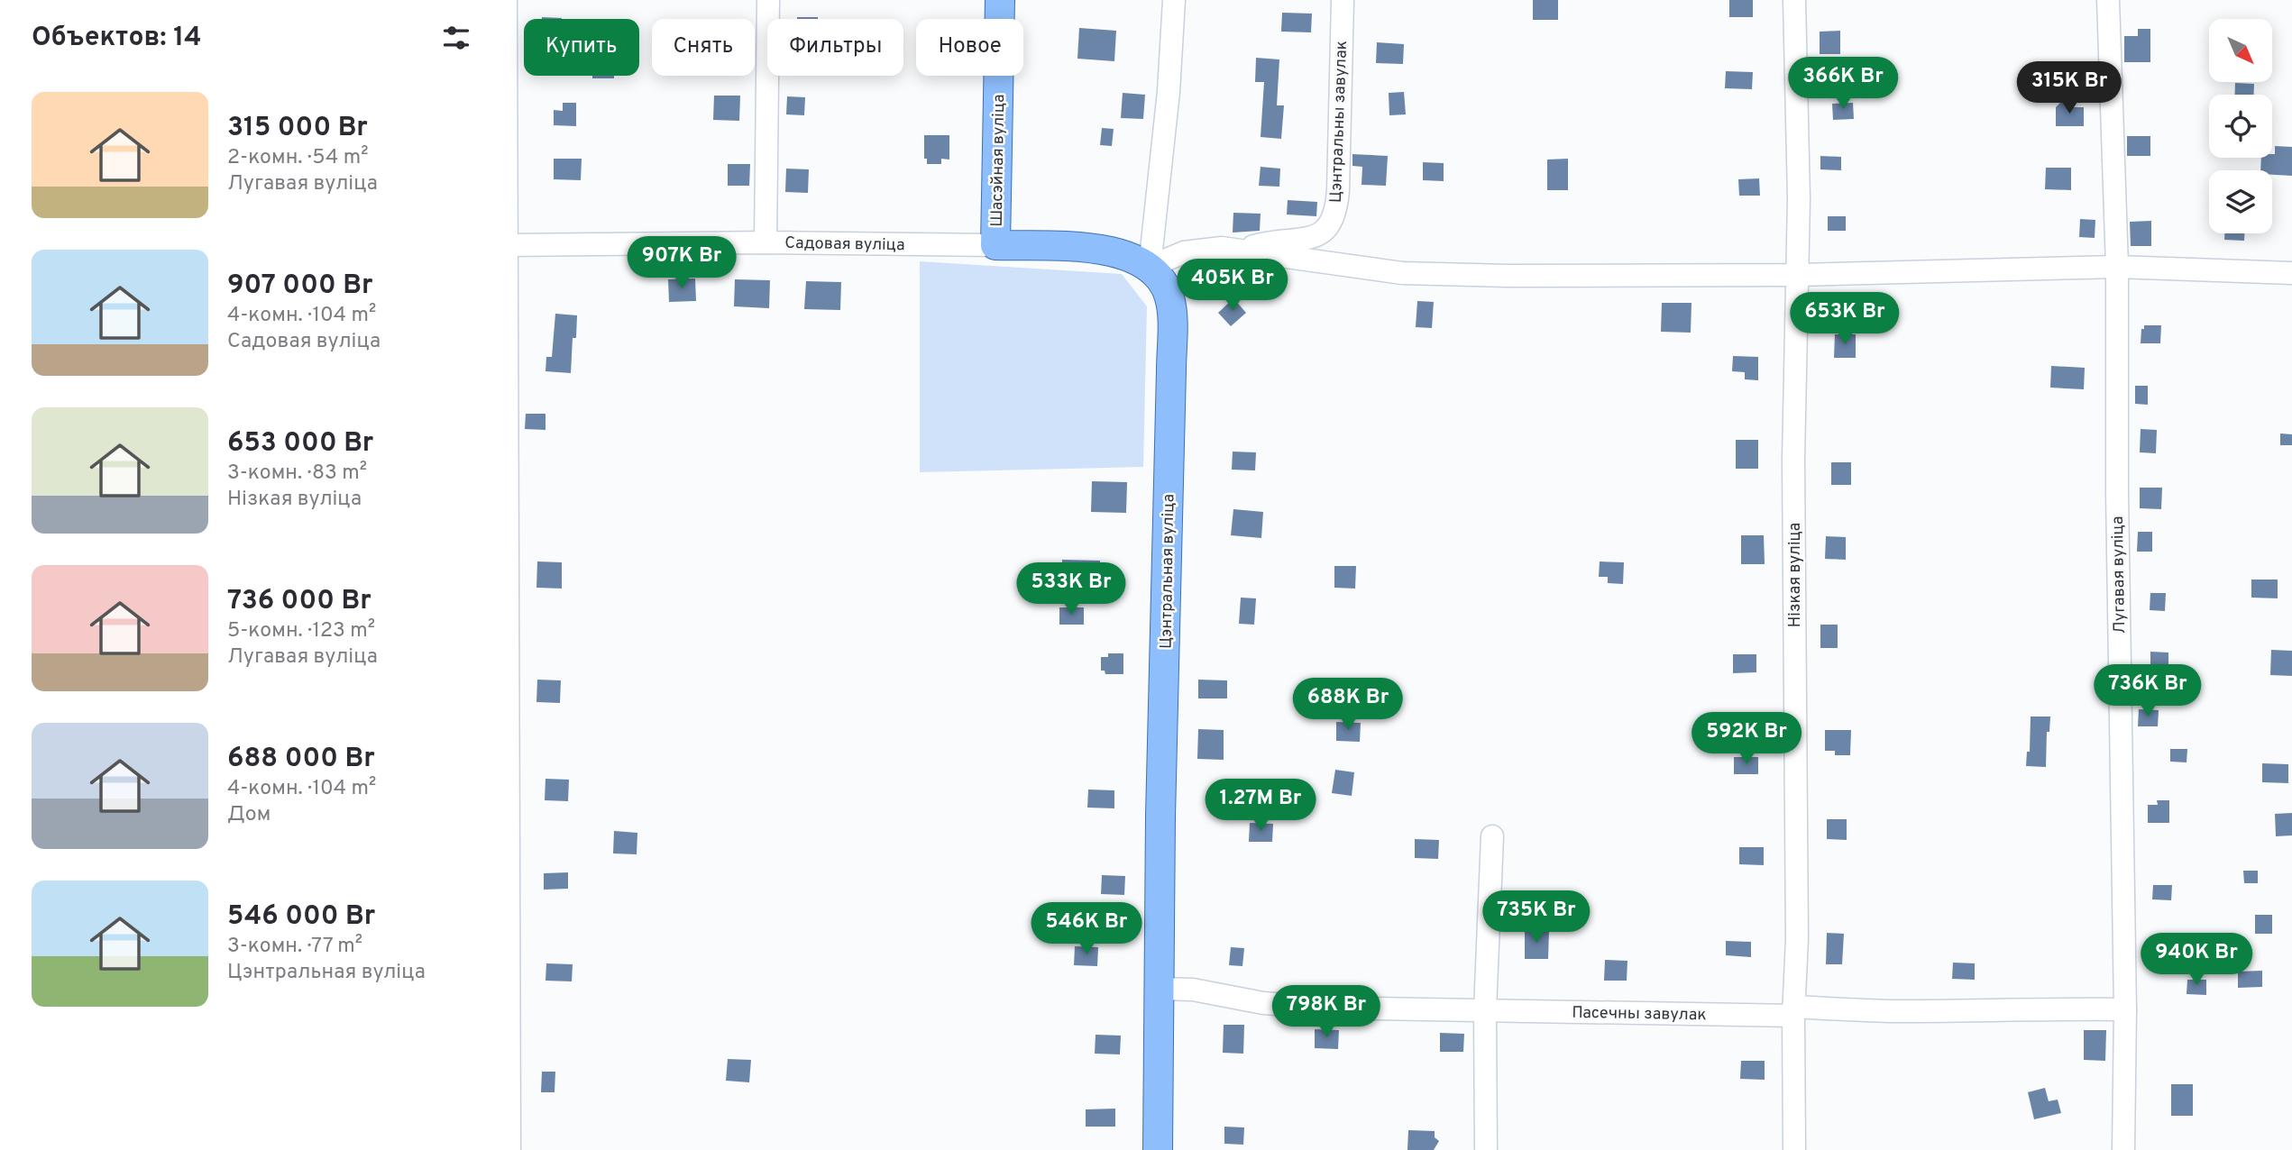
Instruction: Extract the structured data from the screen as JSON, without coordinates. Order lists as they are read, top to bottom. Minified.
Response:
{"streets":{"main road":["Шасэйная вуліца","Цэнтральная вуліца"],"street":["Цэнтральны завулак","Садовая вуліца","Нізкая вуліца","Лугавая вуліца","Пасечны завулак"]},"crossings":[["Шасэйная вуліца","Садовая вуліца"],["Цэнтральная вуліца","Пасечны завулак"],["Нізкая вуліца","Пасечны завулак"],["Лугавая вуліца","Пасечны завулак"]],"north":"bottom right","page":{"heading":"Объектов: 14","chip":["Купить","Снять","Фильтры","Новое"],"price":["366K Br","315K Br","907K Br","405K Br","653K Br","533K Br","736K Br","688K Br","592K Br","1.27M Br","735K Br","546K Br","940K Br","798K Br"],"list":[{"name":"315 000 Br","note":"2-комн. · 54 m² · Лугавая вуліца"},{"name":"907 000 Br","note":"4-комн. · 104 m² · Садовая вуліца"},{"name":"653 000 Br","note":"3-комн. · 83 m² · Нізкая вуліца"},{"name":"736 000 Br","note":"5-комн. · 123 m² · Лугавая вуліца"},{"name":"688 000 Br","note":"4-комн. · 104 m² · Дом"},{"name":"546 000 Br","note":"3-комн. · 77 m² · Цэнтральная вуліца"}]}}
